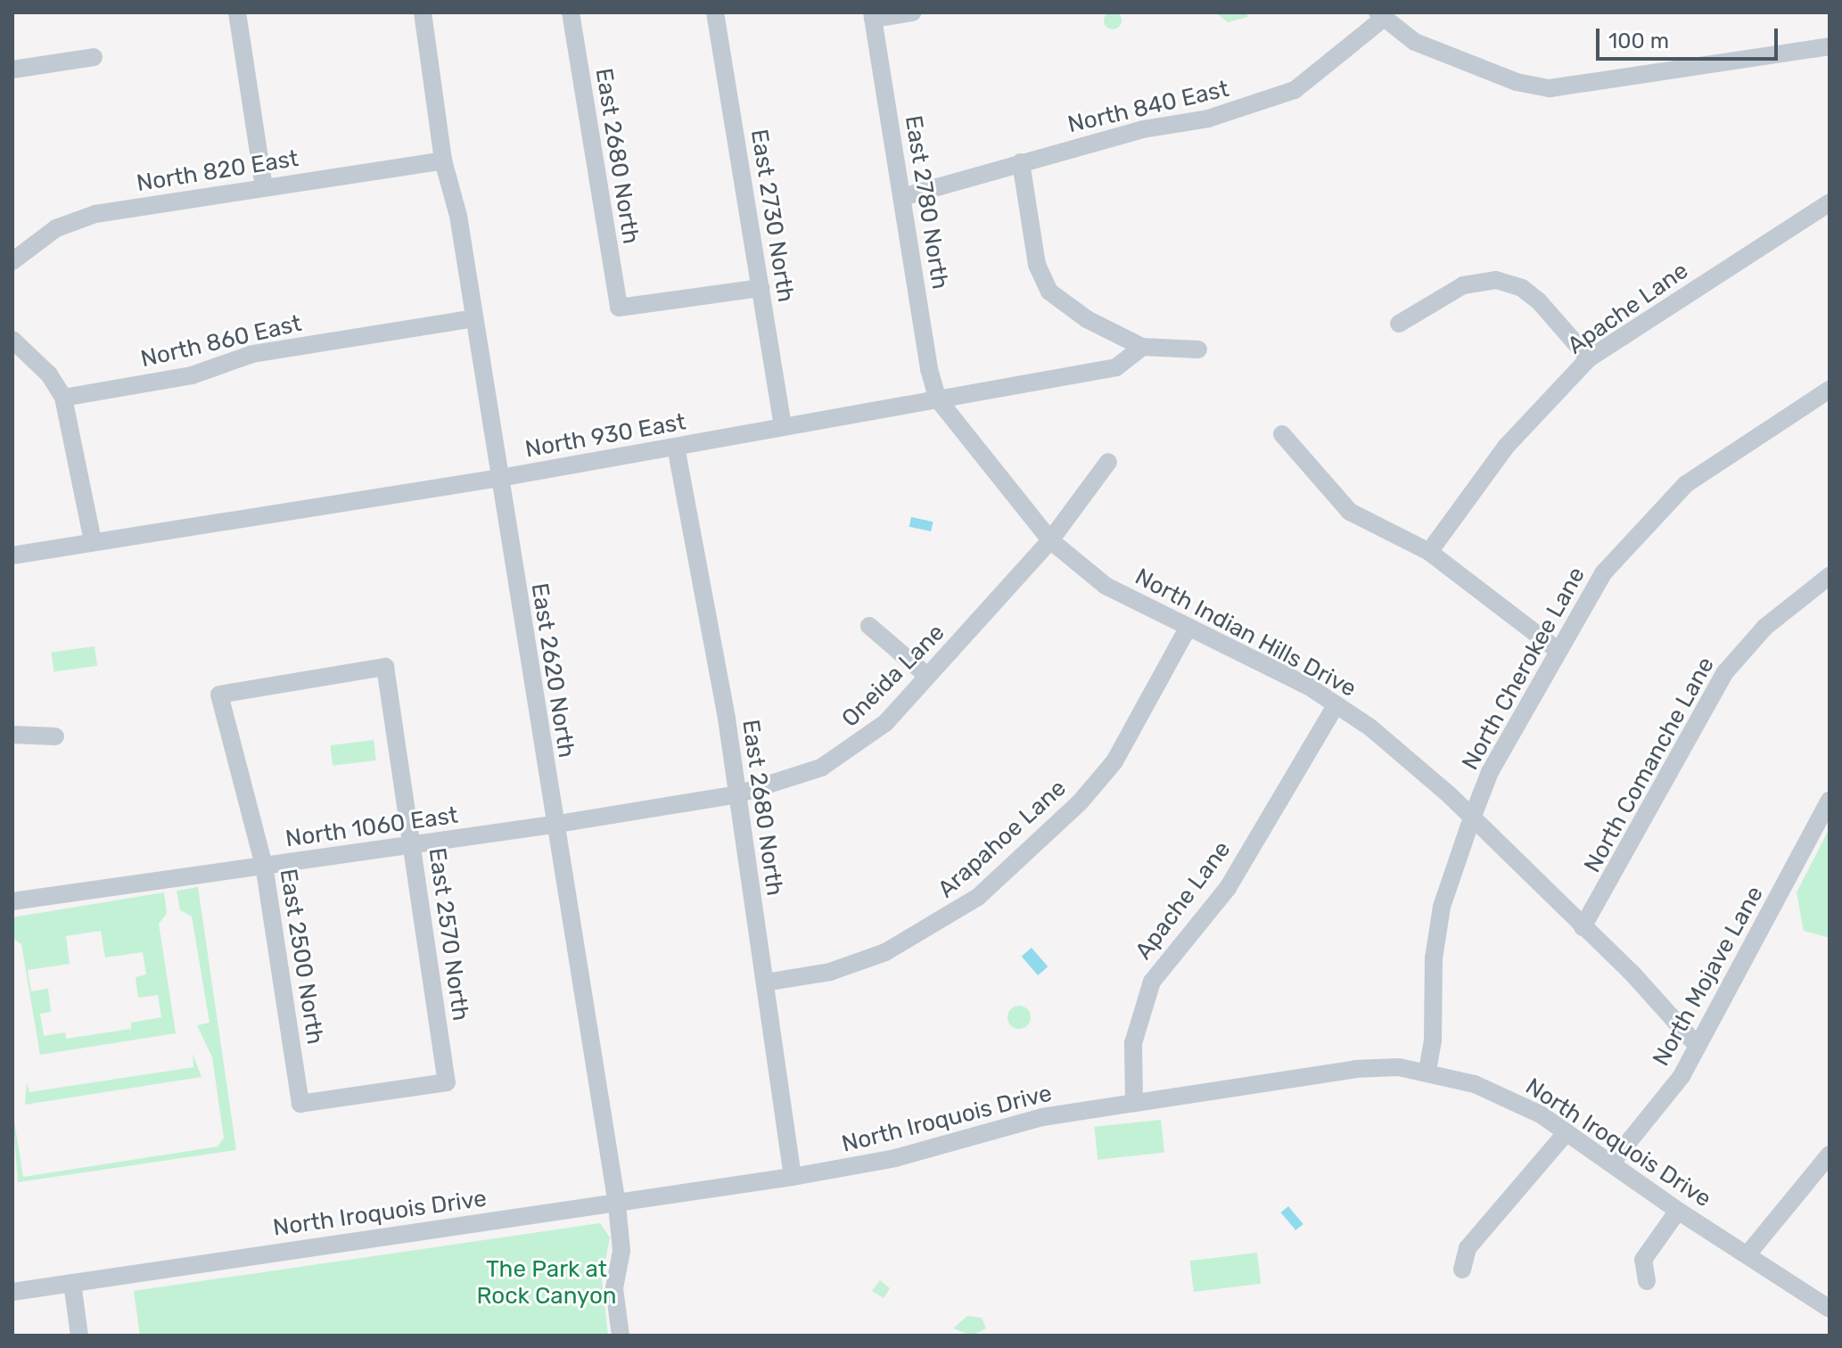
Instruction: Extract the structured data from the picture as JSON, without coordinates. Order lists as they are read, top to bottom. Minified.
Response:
{"streets":{"street":["North 840 East","East 2680 North","North 820 East","East 2780 North","East 2730 North","Apache Lane","North 860 East","North 930 East","North Indian Hills Drive","North Cherokee Lane","East 2620 North","Oneida Lane","North Comanche Lane","North 1060 East","Arapahoe Lane","East 2570 North","East 2500 North","North Mojave Lane","North Iroquois Drive"]},"crossings":[["North 840 East","East 2780 North"],["East 2680 North","East 2730 North"],["East 2680 North","North 930 East"],["East 2680 North","Oneida Lane"],["East 2680 North","North 1060 East"],["East 2680 North","Arapahoe Lane"],["East 2680 North","North Iroquois Drive"],["North 820 East","East 2620 North"],["East 2780 North","North 930 East"],["East 2780 North","North Indian Hills Drive"],["East 2730 North","North 930 East"],["Apache Lane","North Indian Hills Drive"],["Apache Lane","North Iroquois Drive"],["North 860 East","East 2620 North"],["North 930 East","North Indian Hills Drive"],["North 930 East","East 2620 North"],["North Indian Hills Drive","North Cherokee Lane"],["North Indian Hills Drive","Oneida Lane"],["North Indian Hills Drive","North Comanche Lane"],["North Indian Hills Drive","Arapahoe Lane"],["North Indian Hills Drive","North Mojave Lane"],["North Cherokee Lane","North Iroquois Drive"],["East 2620 North","North 1060 East"],["East 2620 North","North Iroquois Drive"],["Oneida Lane","North 1060 East"],["North 1060 East","East 2570 North"],["North 1060 East","East 2500 North"],["East 2570 North","East 2500 North"],["North Mojave Lane","North Iroquois Drive"]],"parks":["The Park at Rock Canyon"],"scale_bar":"100 m"}
